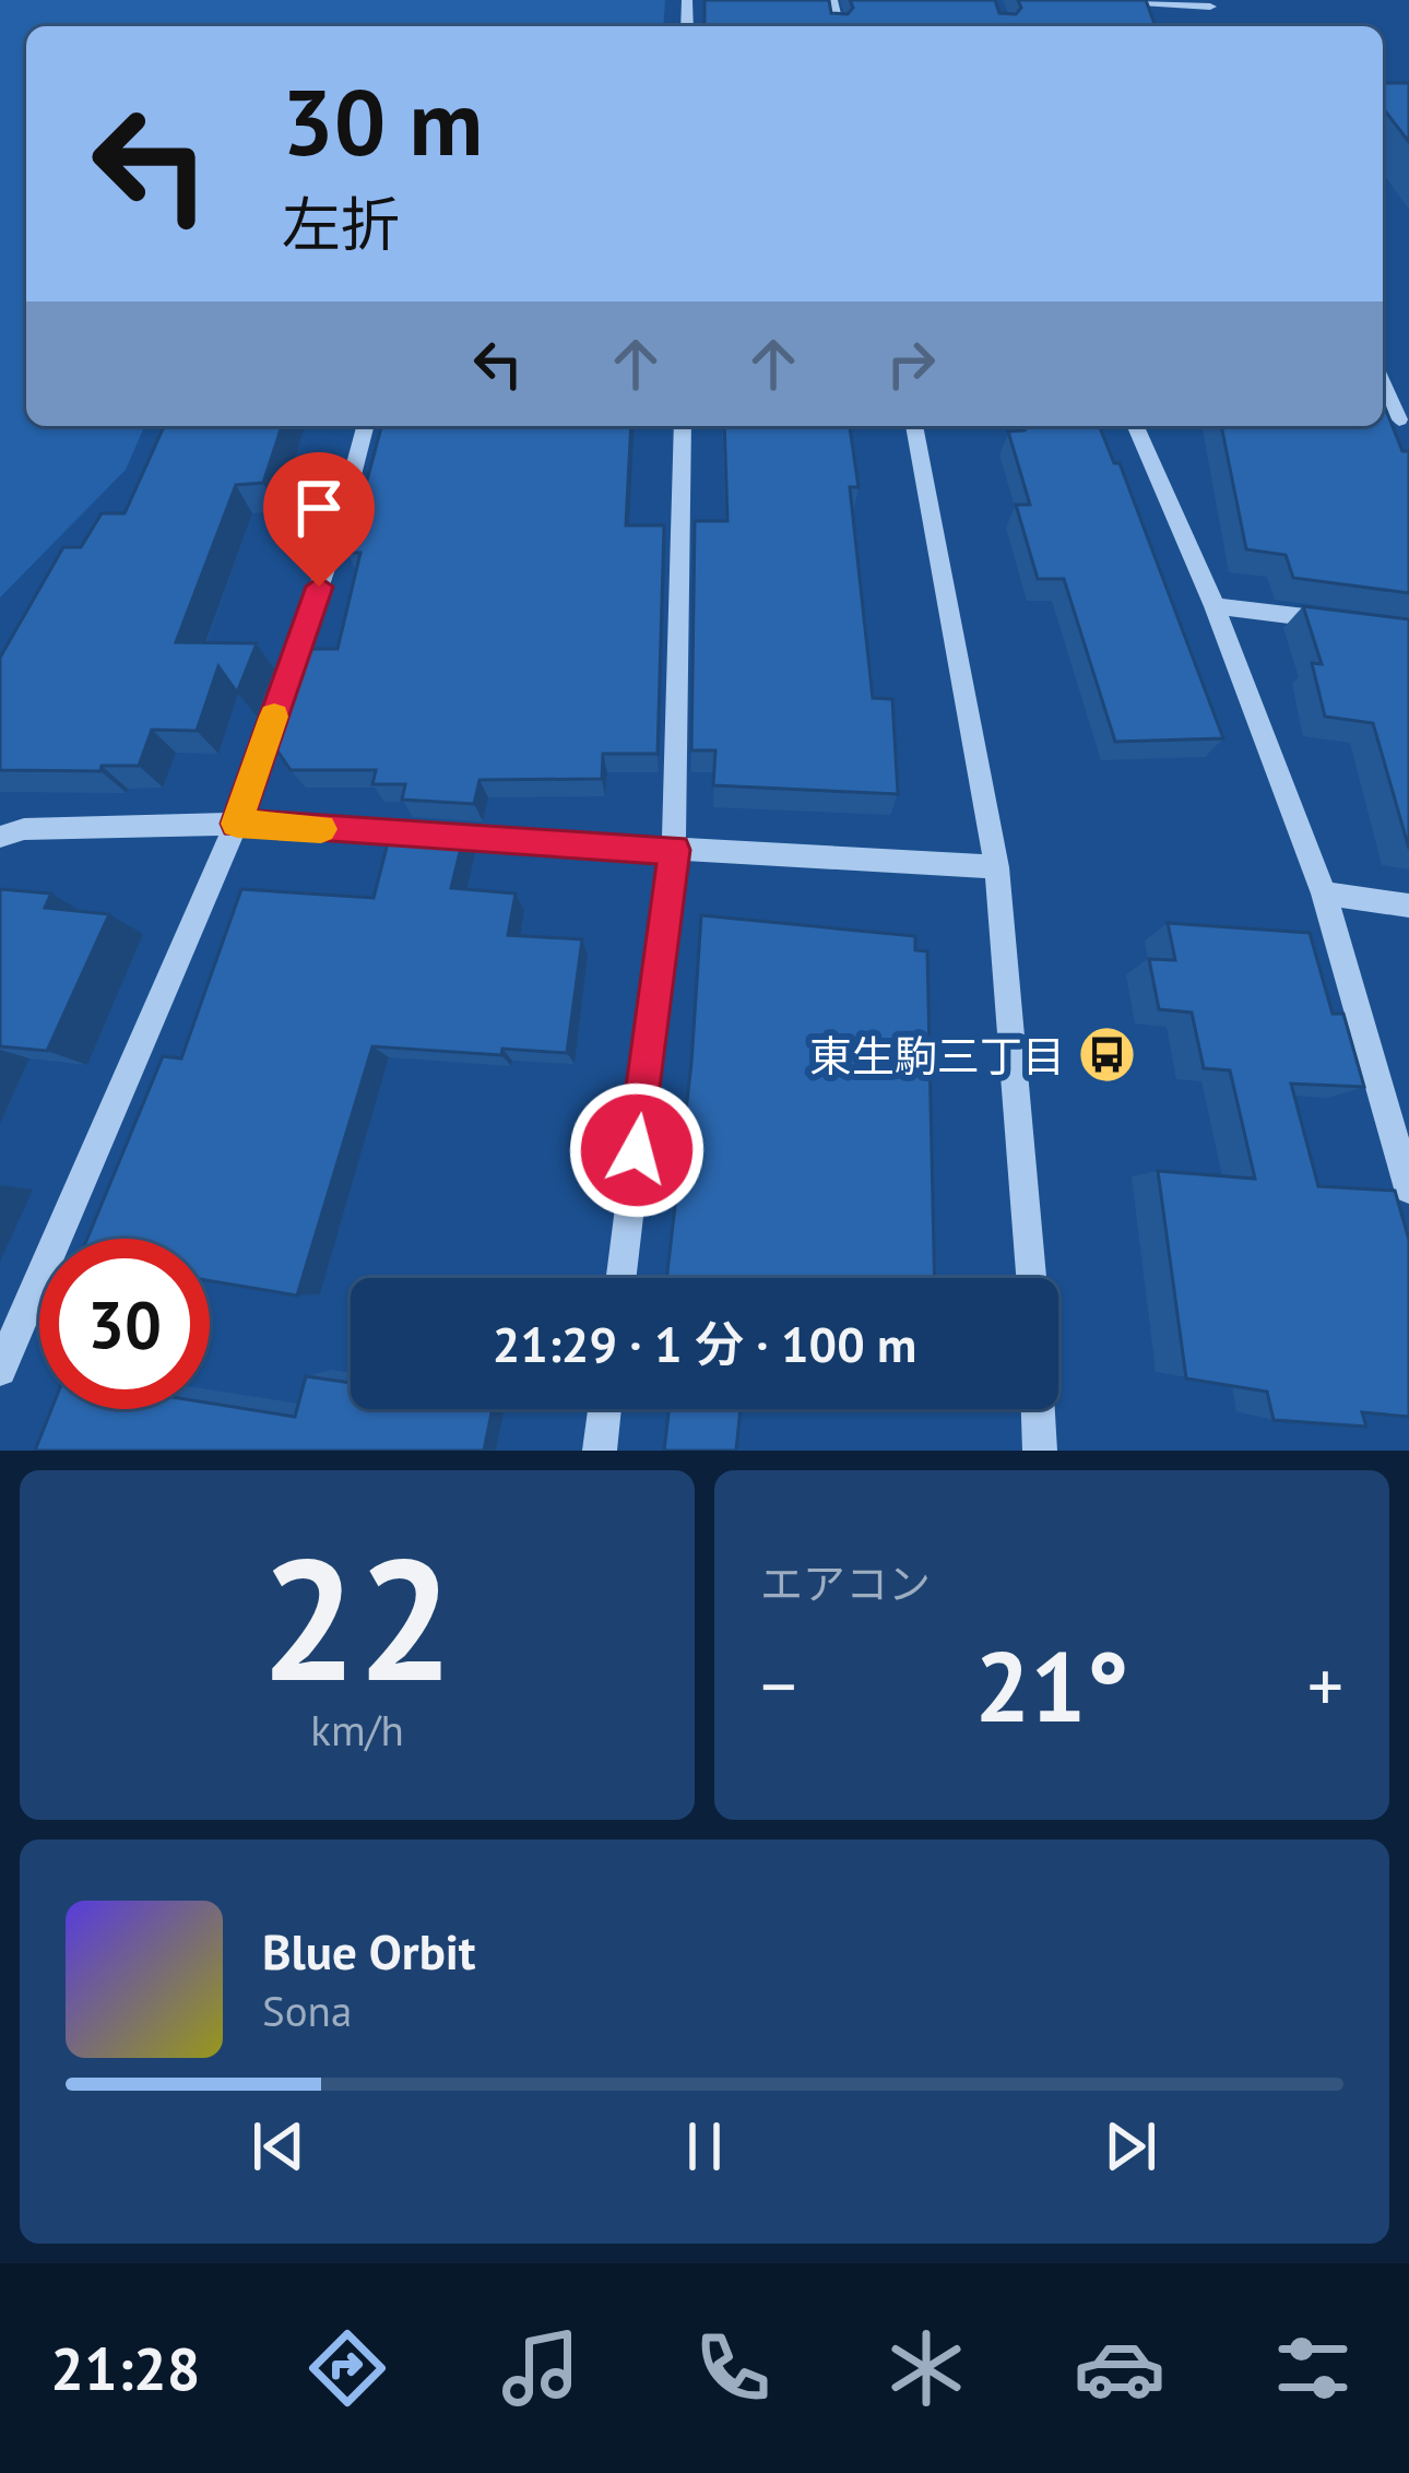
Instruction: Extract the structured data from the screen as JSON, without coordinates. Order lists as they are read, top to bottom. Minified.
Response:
{"places":{"bus stop":["東生駒三丁目"]},"page":{"turn":["30 m","左折"],"limit":"30","trip":"21:29 · 1 分 · 100 m","tile":[["22","km/h"],"エアコン"],"heat":["−","21°","+"],"song":["Blue Orbit","Sona"],"tabs":"21:28"}}
